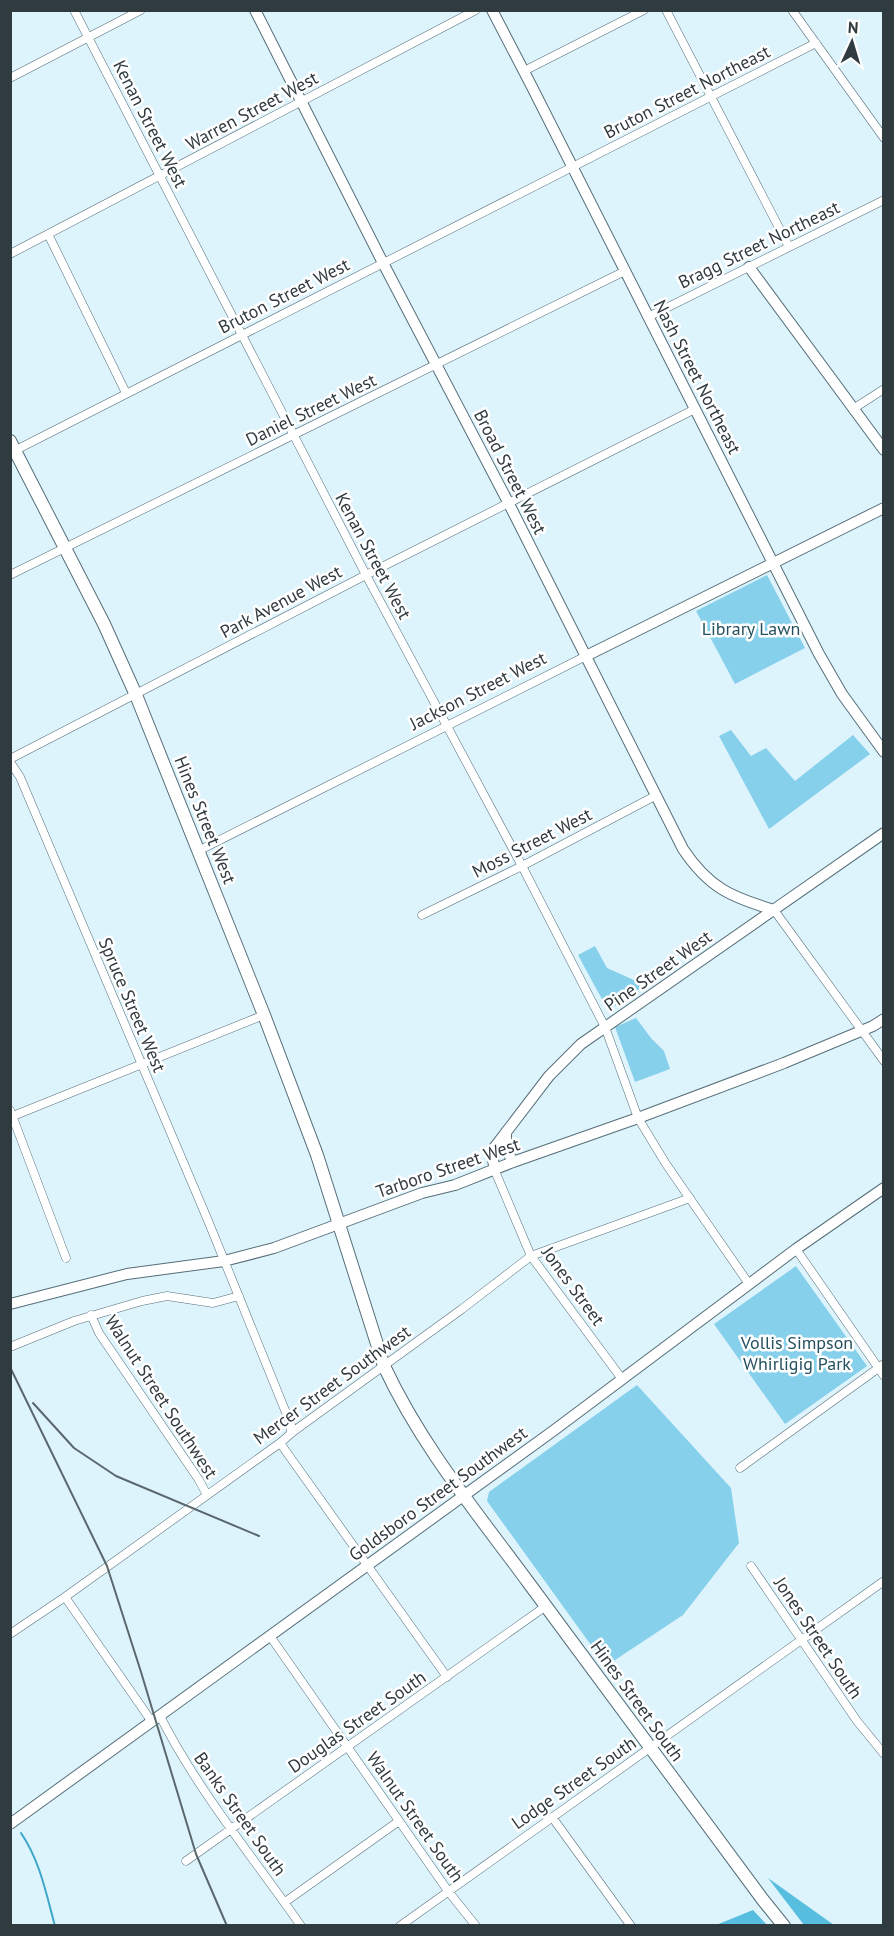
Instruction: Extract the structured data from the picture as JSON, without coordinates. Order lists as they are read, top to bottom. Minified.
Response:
{"streets":{"main road":["Hines Street West","Hines Street South"],"street":["Bruton Street Northeast","Warren Street West","Kenan Street West","Bragg Street Northeast","Bruton Street West","Nash Street Northeast","Daniel Street West","Broad Street West","Park Avenue West","Jackson Street West","Moss Street West","Pine Street West","Spruce Street West","Tarboro Street West","Jones Street","Mercer Street Southwest","Walnut Street Southwest","Goldsboro Street Southwest","Jones Street South","Douglas Street South","Lodge Street South","Banks Street South","Walnut Street South"]},"crossings":[["Bruton Street Northeast","Bruton Street West"],["Bruton Street Northeast","Nash Street Northeast"],["Warren Street West","Kenan Street West"],["Warren Street West","Broad Street West"],["Kenan Street West","Bruton Street West"],["Kenan Street West","Daniel Street West"],["Kenan Street West","Park Avenue West"],["Kenan Street West","Jackson Street West"],["Kenan Street West","Moss Street West"],["Kenan Street West","Pine Street West"],["Kenan Street West","Tarboro Street West"],["Kenan Street West","Mercer Street Southwest"],["Kenan Street West","Goldsboro Street Southwest"],["Bragg Street Northeast","Nash Street Northeast"],["Bruton Street West","Nash Street Northeast"],["Bruton Street West","Broad Street West"],["Bruton Street West","Hines Street West"],["Nash Street Northeast","Daniel Street West"],["Nash Street Northeast","Park Avenue West"],["Nash Street Northeast","Jackson Street West"],["Daniel Street West","Broad Street West"],["Daniel Street West","Hines Street West"],["Broad Street West","Park Avenue West"],["Broad Street West","Jackson Street West"],["Broad Street West","Moss Street West"],["Broad Street West","Pine Street West"],["Park Avenue West","Hines Street West"],["Park Avenue West","Spruce Street West"],["Jackson Street West","Hines Street West"],["Hines Street West","Tarboro Street West"],["Hines Street West","Mercer Street Southwest"],["Hines Street West","Hines Street South"],["Pine Street West","Tarboro Street West"],["Pine Street West","Jones Street"],["Spruce Street West","Tarboro Street West"],["Spruce Street West","Mercer Street Southwest"],["Tarboro Street West","Jones Street"],["Jones Street","Mercer Street Southwest"],["Jones Street","Goldsboro Street Southwest"],["Mercer Street Southwest","Walnut Street Southwest"],["Mercer Street Southwest","Hines Street South"],["Mercer Street Southwest","Banks Street South"],["Goldsboro Street Southwest","Hines Street South"],["Goldsboro Street Southwest","Banks Street South"],["Goldsboro Street Southwest","Walnut Street South"],["Jones Street South","Lodge Street South"],["Hines Street South","Douglas Street South"],["Hines Street South","Lodge Street South"],["Douglas Street South","Banks Street South"],["Douglas Street South","Walnut Street South"],["Lodge Street South","Walnut Street South"]],"parks":["Library Lawn","Vollis Simpson Whirligig Park"],"north":"top"}
